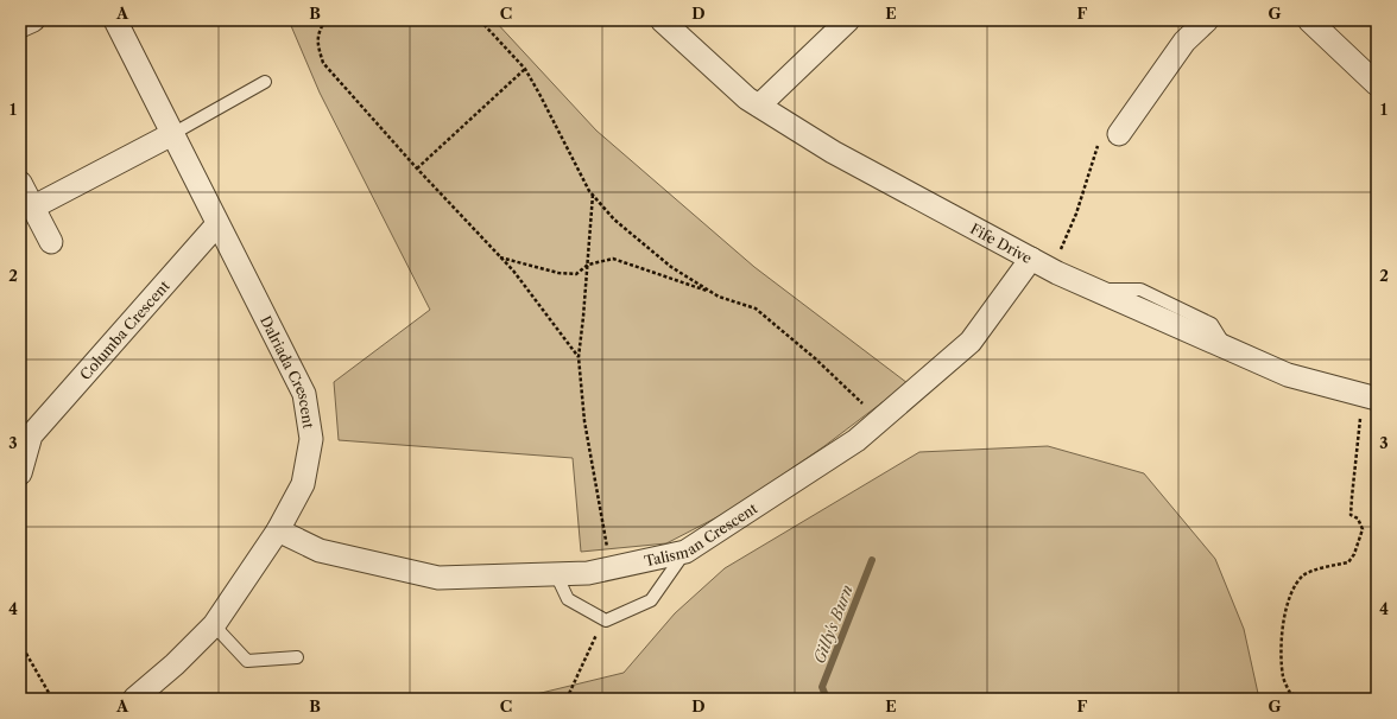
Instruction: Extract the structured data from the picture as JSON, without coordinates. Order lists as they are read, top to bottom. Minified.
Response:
{"streets":{"street":["Fife Drive","Columba Crescent","Dalriada Crescent","Talisman Crescent"]},"crossings":[["Fife Drive","Talisman Crescent"],["Columba Crescent","Dalriada Crescent"],["Dalriada Crescent","Talisman Crescent"]],"water":["Gilly's Burn"],"grid":{"columns":["A","B","C","D","E","F","G"],"rows":["1","2","3","4"]}}
